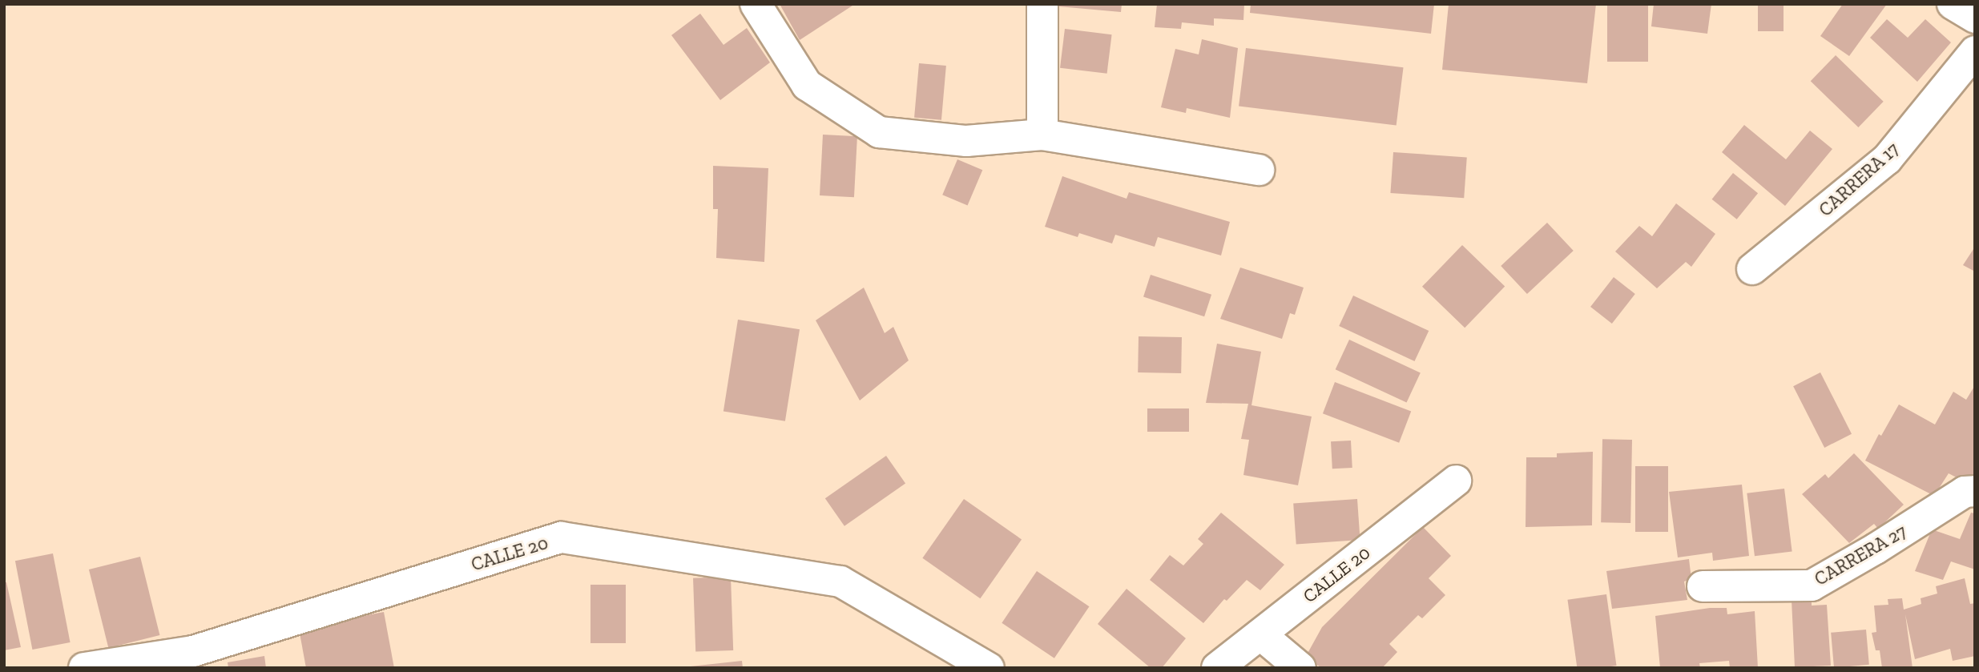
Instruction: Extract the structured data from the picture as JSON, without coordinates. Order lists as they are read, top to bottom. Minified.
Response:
{"streets":{"street":["CARRERA 17","CALLE 20","CARRERA 27"]}}
